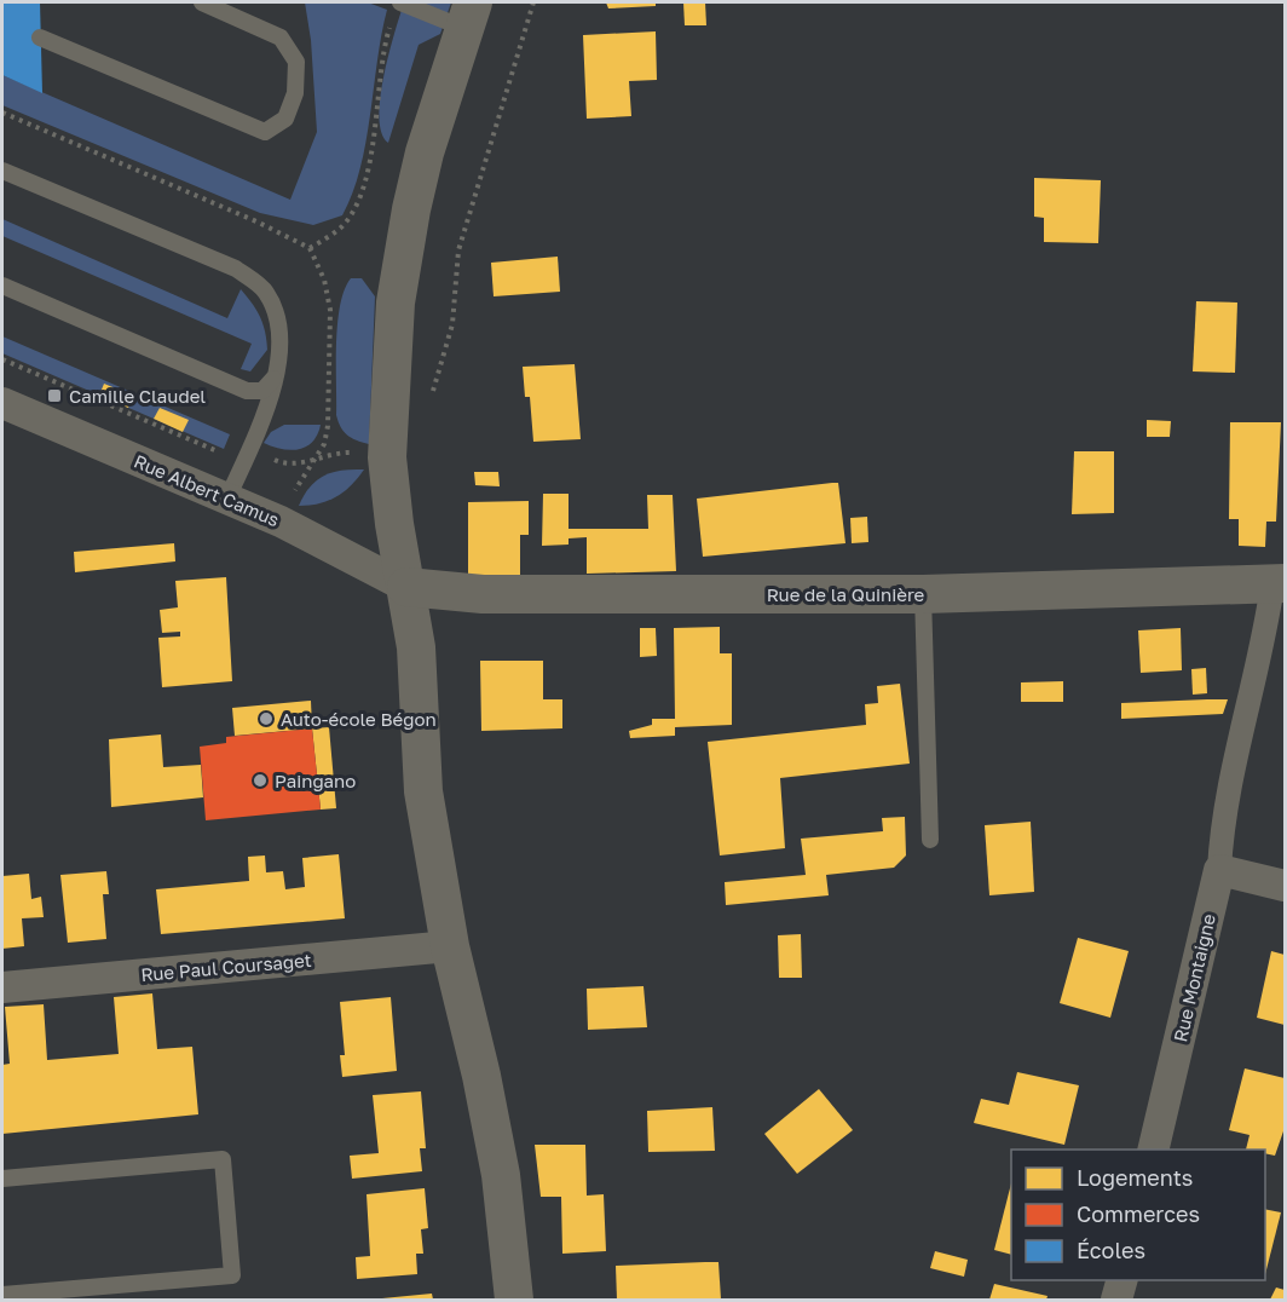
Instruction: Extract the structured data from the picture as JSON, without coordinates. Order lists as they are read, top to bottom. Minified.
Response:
{"streets":{"street":["Rue Albert Camus","Rue de la Quinière","Rue Paul Coursaget","Rue Montaigne"]},"crossings":[["Rue Albert Camus","Rue de la Quinière"]],"places":{"transit":["Camille Claudel"],"other":["Auto-école Bégon","Paingano"]},"legend":["Logements","Commerces","Écoles"]}
